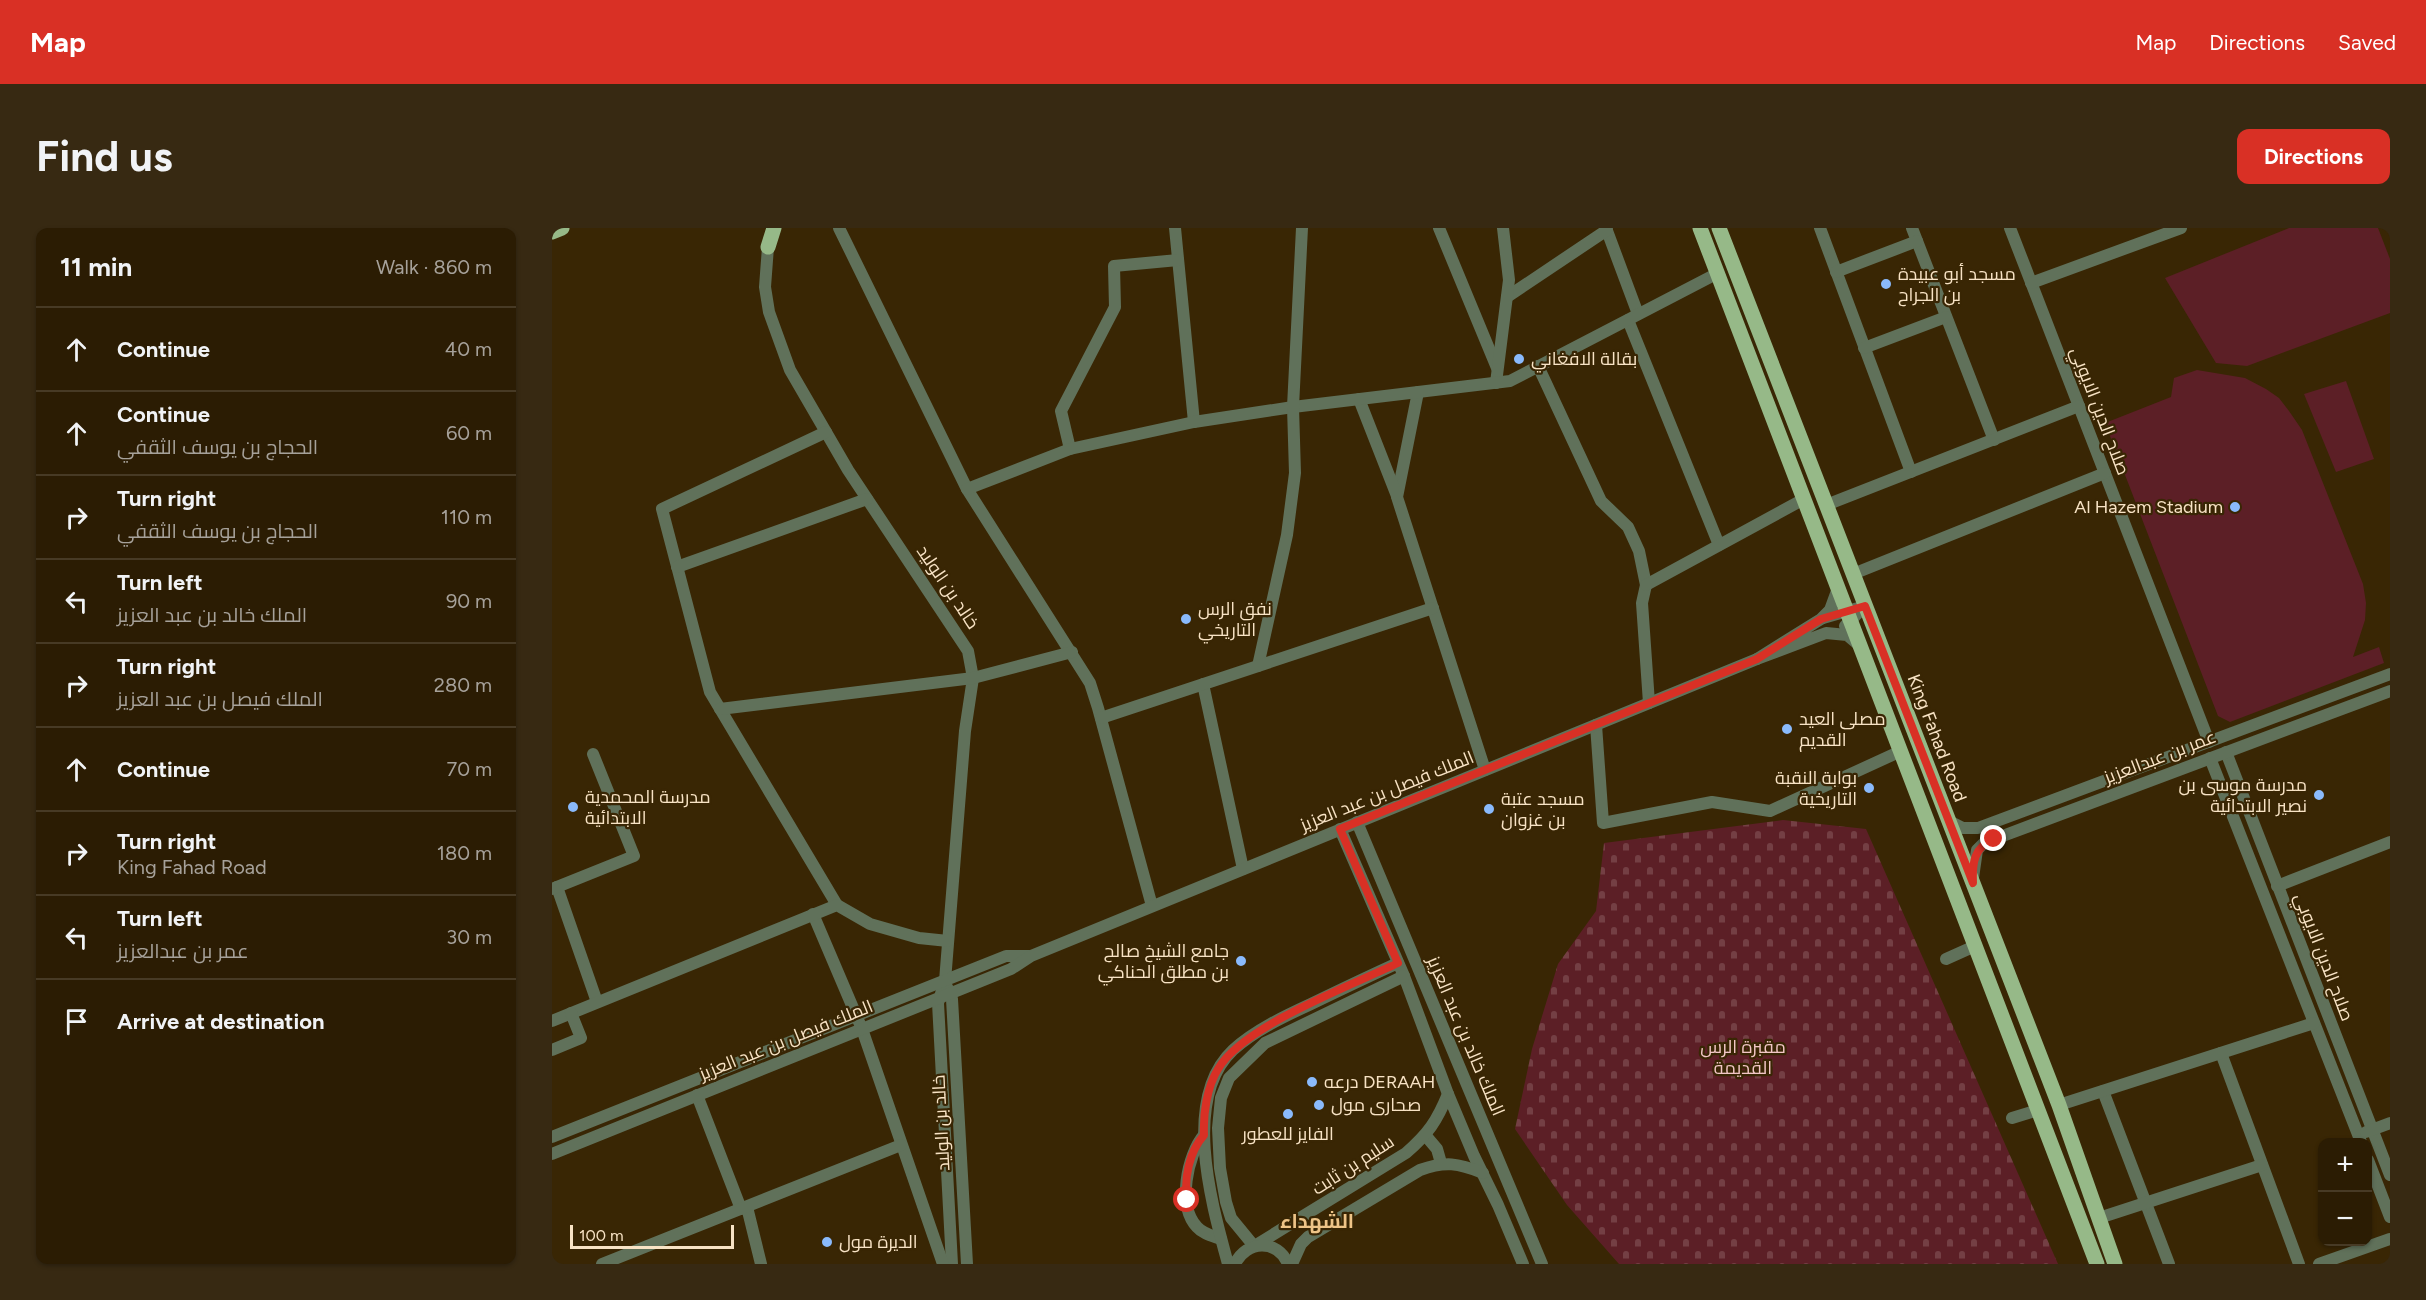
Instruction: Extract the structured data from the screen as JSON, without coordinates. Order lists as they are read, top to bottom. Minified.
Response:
{"streets":{"main road":["King Fahad Road"],"street":["صلاح الدين الايوبي","خالد بن الوليد","عمر بن عبدالعزيز","الملك فيصل بن عبد العزيز","الملك خالد بن عبد العزيز","سليم بن ثابت"]},"crossings":[["صلاح الدين الايوبي","عمر بن عبدالعزيز"],["خالد بن الوليد","الملك فيصل بن عبد العزيز"],["King Fahad Road","عمر بن عبدالعزيز"],["الملك فيصل بن عبد العزيز","الملك خالد بن عبد العزيز"],["الملك خالد بن عبد العزيز","سليم بن ثابت"]],"districts":["الشهداء"],"parks":["مقبرة الرس القديمة"],"places":["مسجد أبو عبيدة بن الجراح","بقالة الافغاني","Al Hazem Stadium","نفق الرس التاريخي","مصلى العيد القديم","بوابة النقبة التاريخية","مدرسة موسى بن نصير الابتدائية","مدرسة المحمدية الابتدائية","مسجد عتبة بن غزوان","جامع الشيخ صالح بن مطلق الحناكي","درعه DERAAH","صحارى مول","الفايز للعطور","الديرة مول"],"scale_bar":"100 m","page":{"header":"Map","nav":["Map","Directions","Saved"],"buttons":"Directions","title":"Find us","heading":["11 min","Walk · 860 m"],"list":[["Continue","40 m"],["Continue","الحجاج بن يوسف الثقفي","60 m"],["Turn right","الحجاج بن يوسف الثقفي","110 m"],["Turn left","الملك خالد بن عبد العزيز","90 m"],["Turn right","الملك فيصل بن عبد العزيز","280 m"],["Continue","70 m"],["Turn right","King Fahad Road","180 m"],["Turn left","عمر بن عبدالعزيز","30 m"],"Arrive at destination"],"map_buttons":["+","−"],"scale":"100 m"}}
